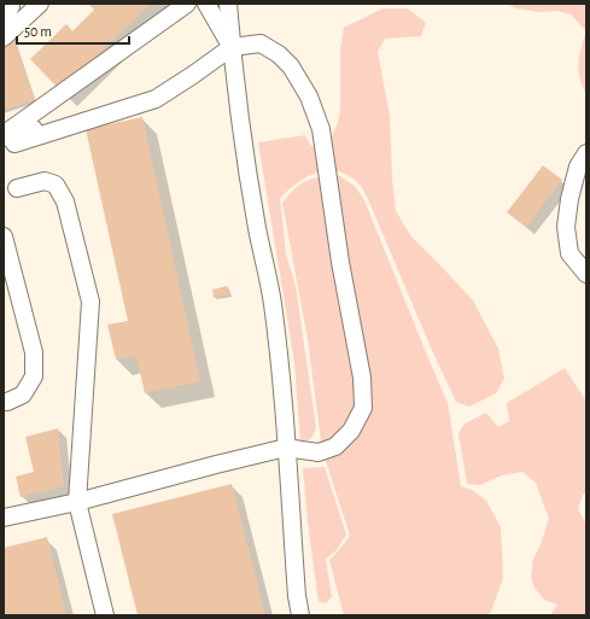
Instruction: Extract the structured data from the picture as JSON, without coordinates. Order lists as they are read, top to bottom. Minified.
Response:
{"scale_bar":"50 m"}
